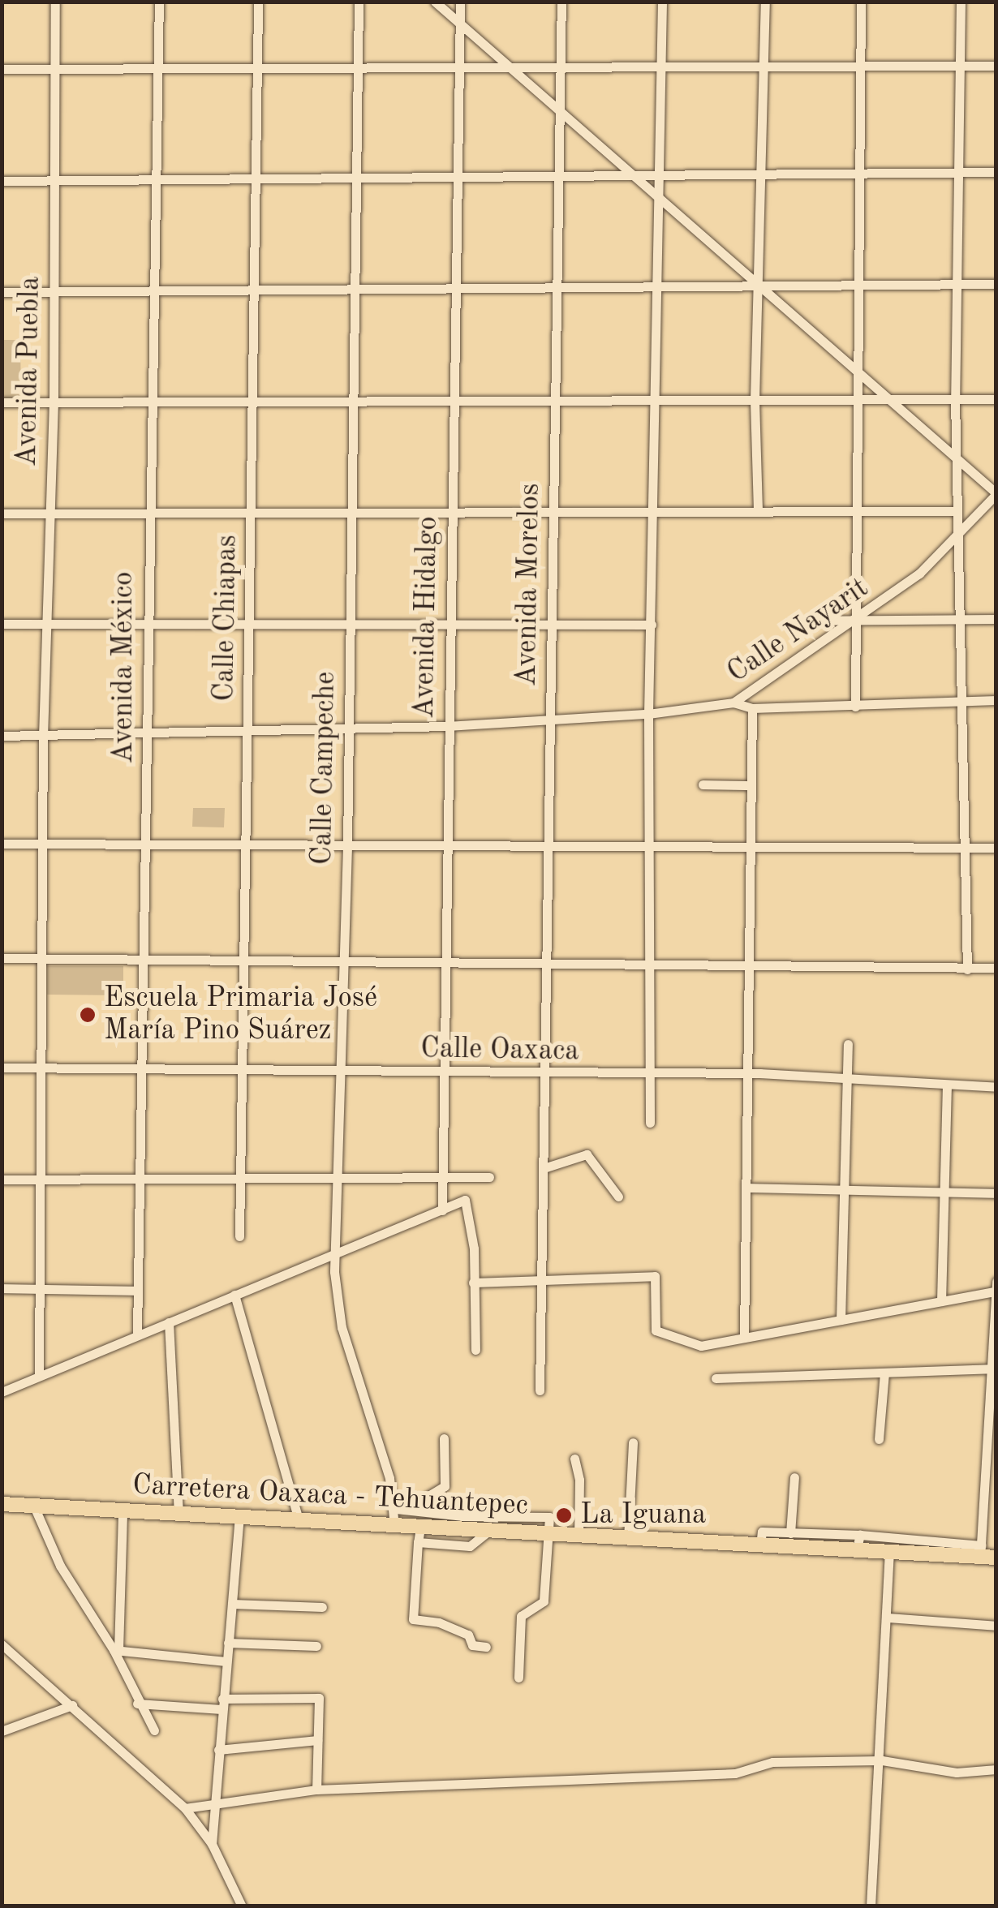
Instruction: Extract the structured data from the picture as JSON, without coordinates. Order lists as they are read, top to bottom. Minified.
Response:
{"streets":{"main road":["Carretera Oaxaca - Tehuantepec"],"street":["Avenida Puebla","Avenida Morelos","Avenida Hidalgo","Calle Chiapas","Calle Nayarit","Avenida México","Calle Campeche","Calle Oaxaca"]},"crossings":[["Avenida Puebla","Calle Nayarit"],["Avenida Puebla","Calle Oaxaca"],["Avenida Morelos","Calle Nayarit"],["Avenida Morelos","Calle Oaxaca"],["Avenida Hidalgo","Calle Nayarit"],["Avenida Hidalgo","Calle Oaxaca"],["Calle Chiapas","Calle Nayarit"],["Calle Chiapas","Calle Oaxaca"],["Calle Nayarit","Avenida México"],["Calle Nayarit","Calle Campeche"],["Avenida México","Calle Oaxaca"],["Calle Campeche","Calle Oaxaca"],["Calle Campeche","Carretera Oaxaca - Tehuantepec"]],"places":["Escuela Primaria José María Pino Suárez","La Iguana"]}
